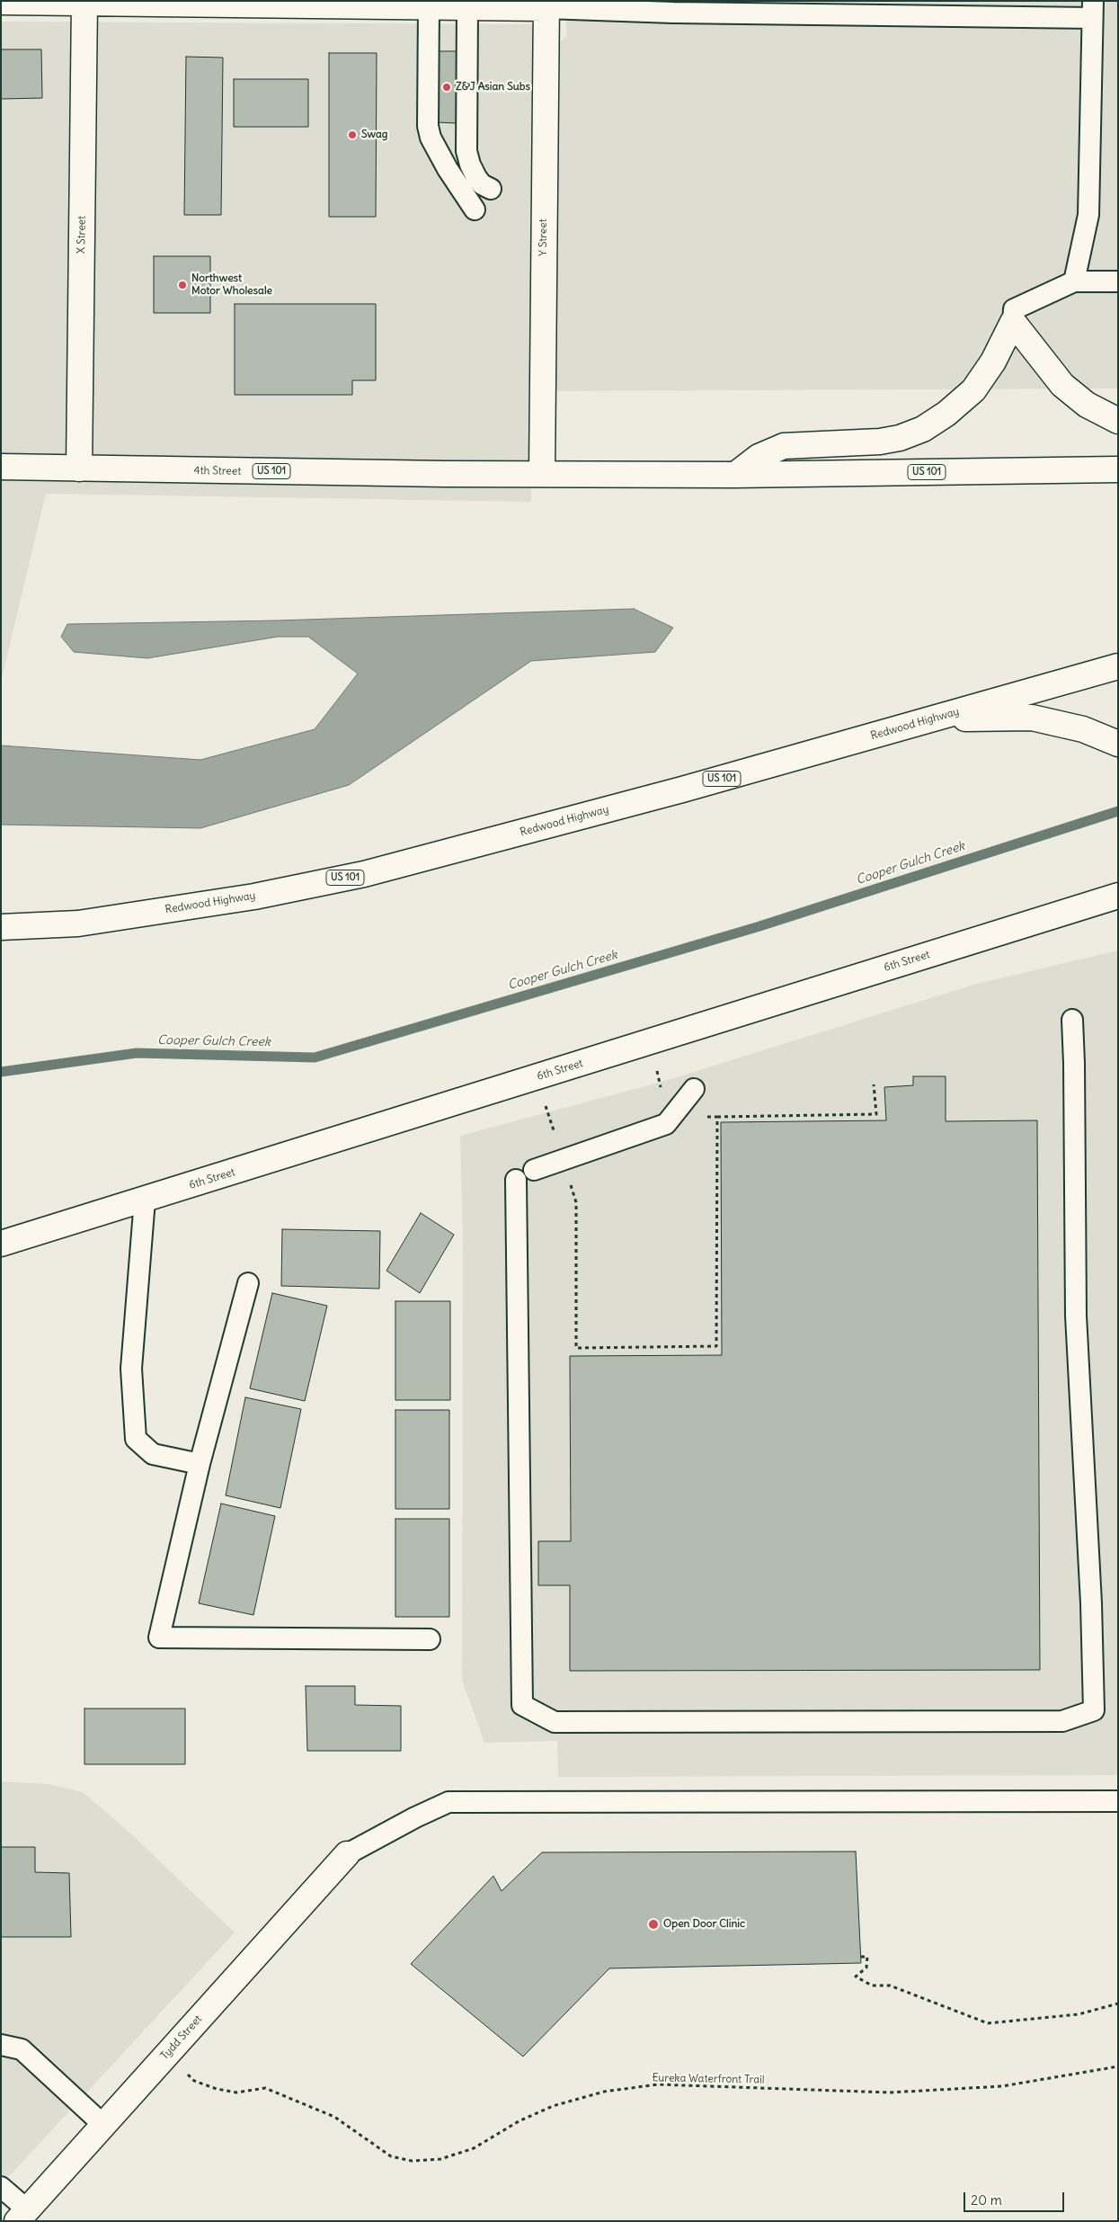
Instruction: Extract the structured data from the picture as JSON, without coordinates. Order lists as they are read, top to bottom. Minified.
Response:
{"streets":{"main road":["X Street","Y Street","4th Street","US 101","Redwood Highway","6th Street","Tydd Street"],"path":["Eureka Waterfront Trail"]},"crossings":[["X Street","4th Street"],["Y Street","4th Street"],["Y Street","US 101"],["4th Street","US 101"],["Tydd Street","Eureka Waterfront Trail"]],"water":["Cooper Gulch Creek"],"places":["Z&J Asian Subs","Swag","Northwest Motor Wholesale","Open Door Clinic"],"scale_bar":"20 m"}
